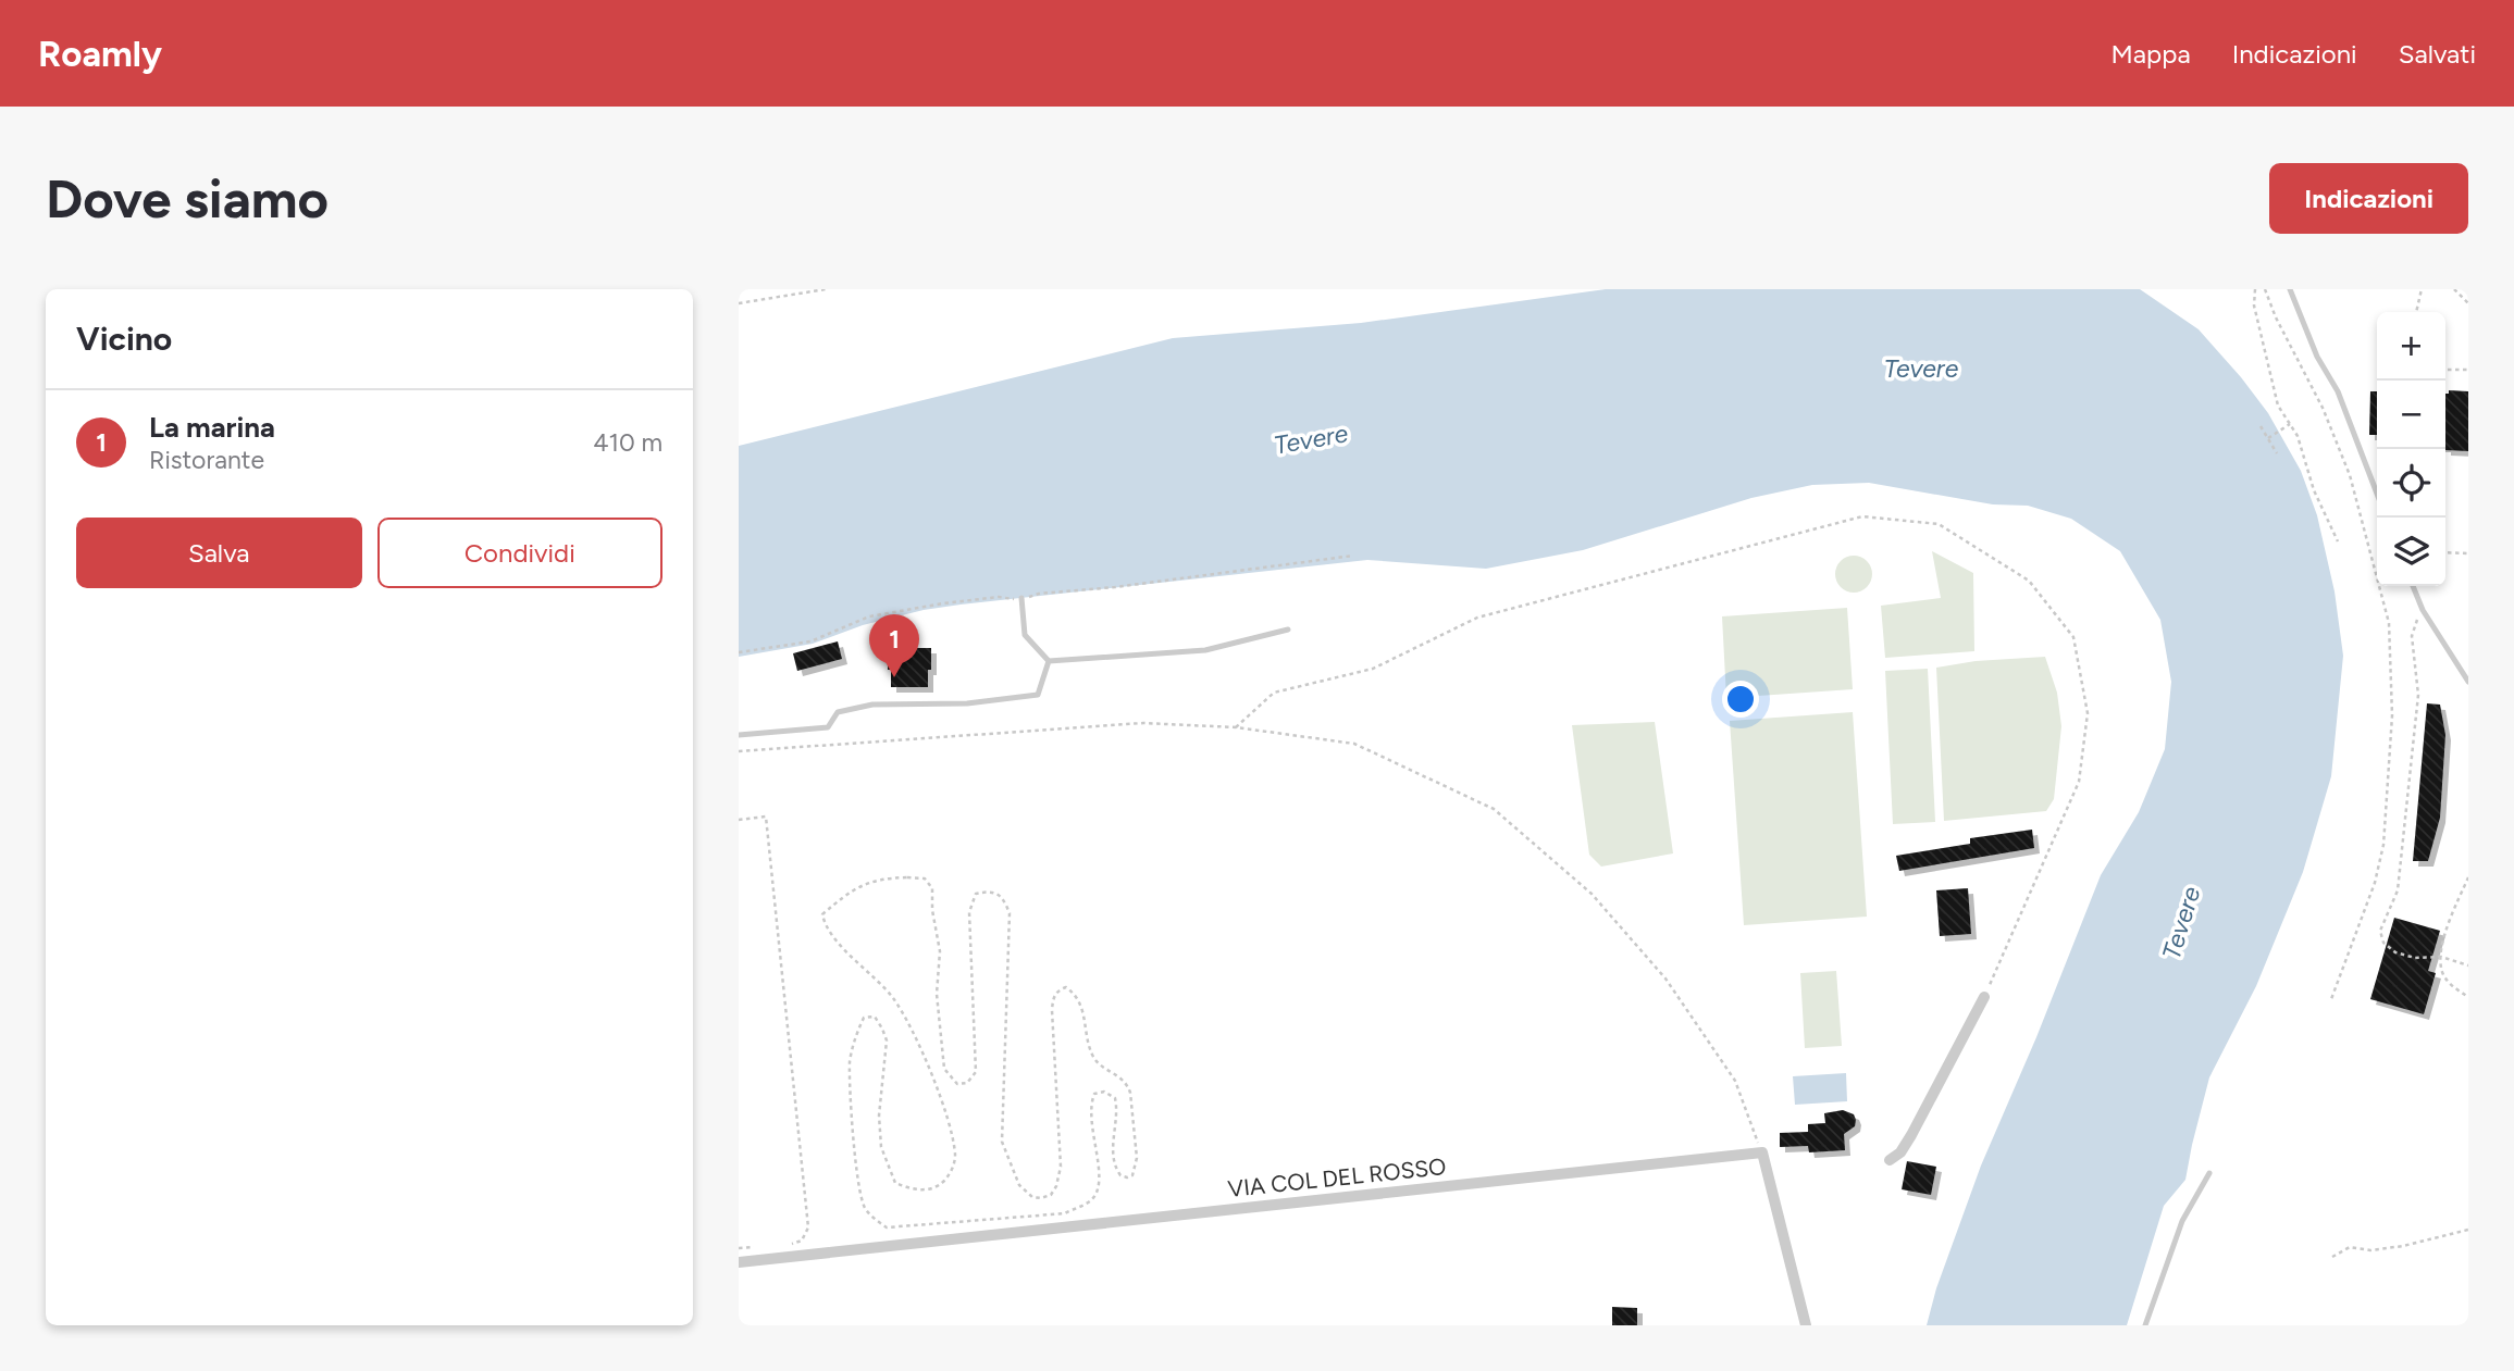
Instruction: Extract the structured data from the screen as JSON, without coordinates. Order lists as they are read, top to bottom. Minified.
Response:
{"streets":{"street":["VIA COL DEL ROSSO"]},"water":["Tevere"],"page":{"header":"Roamly","nav":["Mappa","Indicazioni","Salvati"],"buttons":["Indicazioni",["Salva","Condividi"]],"title":"Dove siamo","heading":"Vicino","map_buttons":["+","−"],"list":[{"mark":"1","name":"La marina","note":"Ristorante","value":"410 m"}],"pins":"1"}}
